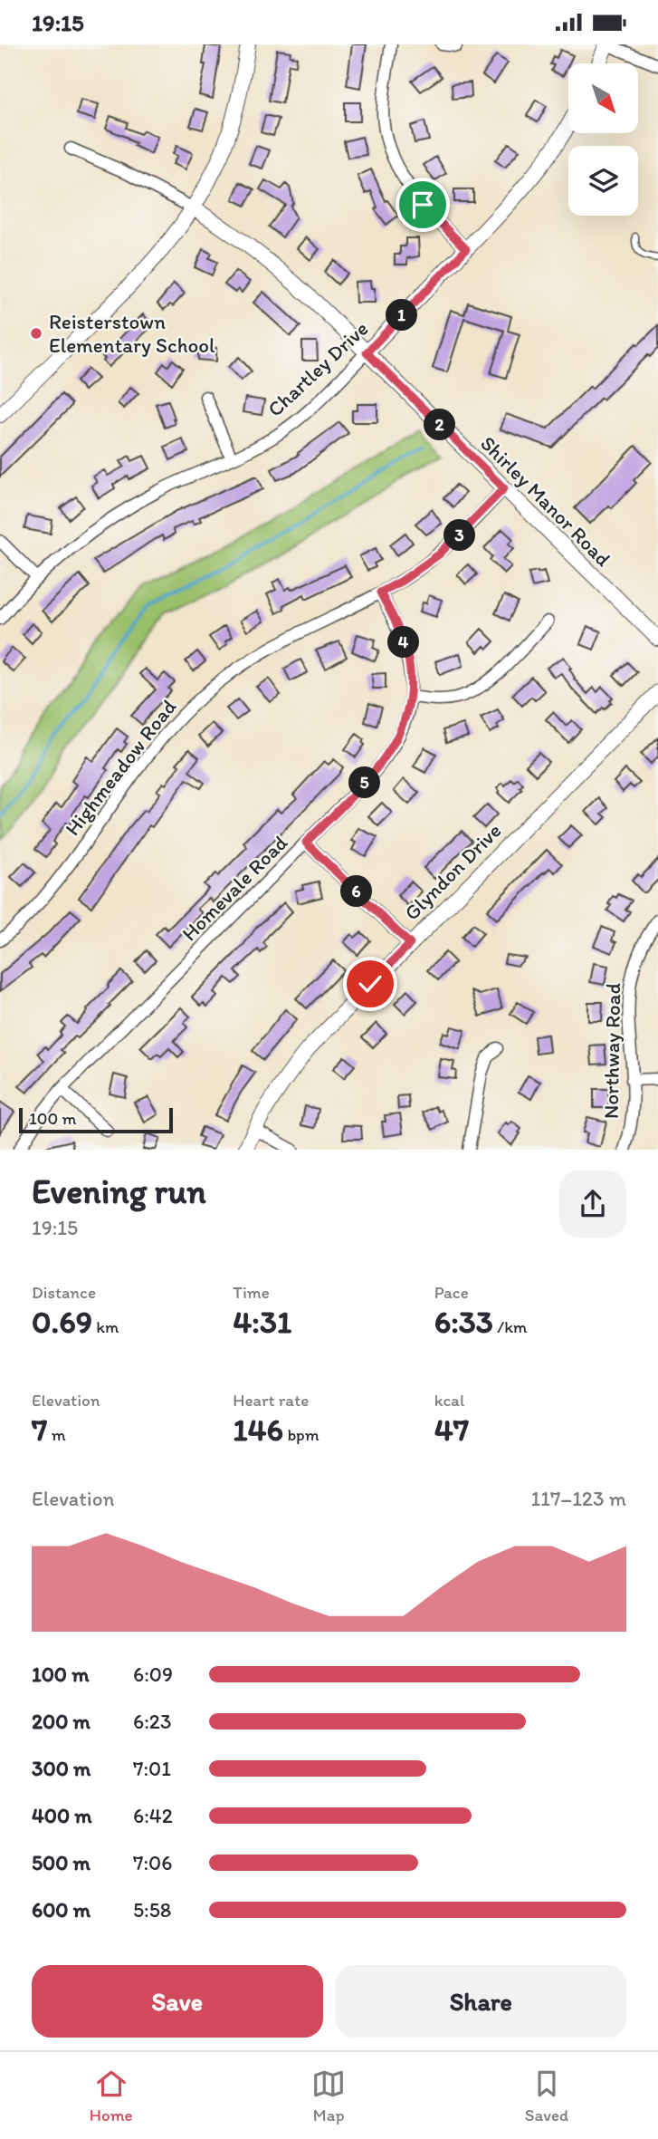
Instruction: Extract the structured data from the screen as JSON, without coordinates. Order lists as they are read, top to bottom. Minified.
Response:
{"streets":{"street":["Chartley Drive","Shirley Manor Road","Highmeadow Road","Glyndon Drive","Homevale Road","Northway Road"]},"crossings":[["Chartley Drive","Shirley Manor Road"],["Shirley Manor Road","Highmeadow Road"],["Highmeadow Road","Homevale Road"]],"places":["Reisterstown Elementary School"],"scale_bar":"100 m","north":"bottom right","page":{"status":"19:15","pins":["1","2","3","4","5","6"],"scale":"100 m","heading":["Evening run","19:15"],"stats":[["Distance","0.69 km"],["Time","4:31"],["Pace","6:33 /km"],["Elevation","7 m"],["Heart rate","146 bpm"],["kcal","47"]],"chart":["Elevation","117–123 m"],"list":[{"name":"100 m","note":"6:09"},{"name":"200 m","note":"6:23"},{"name":"300 m","note":"7:01"},{"name":"400 m","note":"6:42"},{"name":"500 m","note":"7:06"},{"name":"600 m","note":"5:58"}],"buttons":["Save","Share"],"tabs":["Home","Map","Saved"]}}
